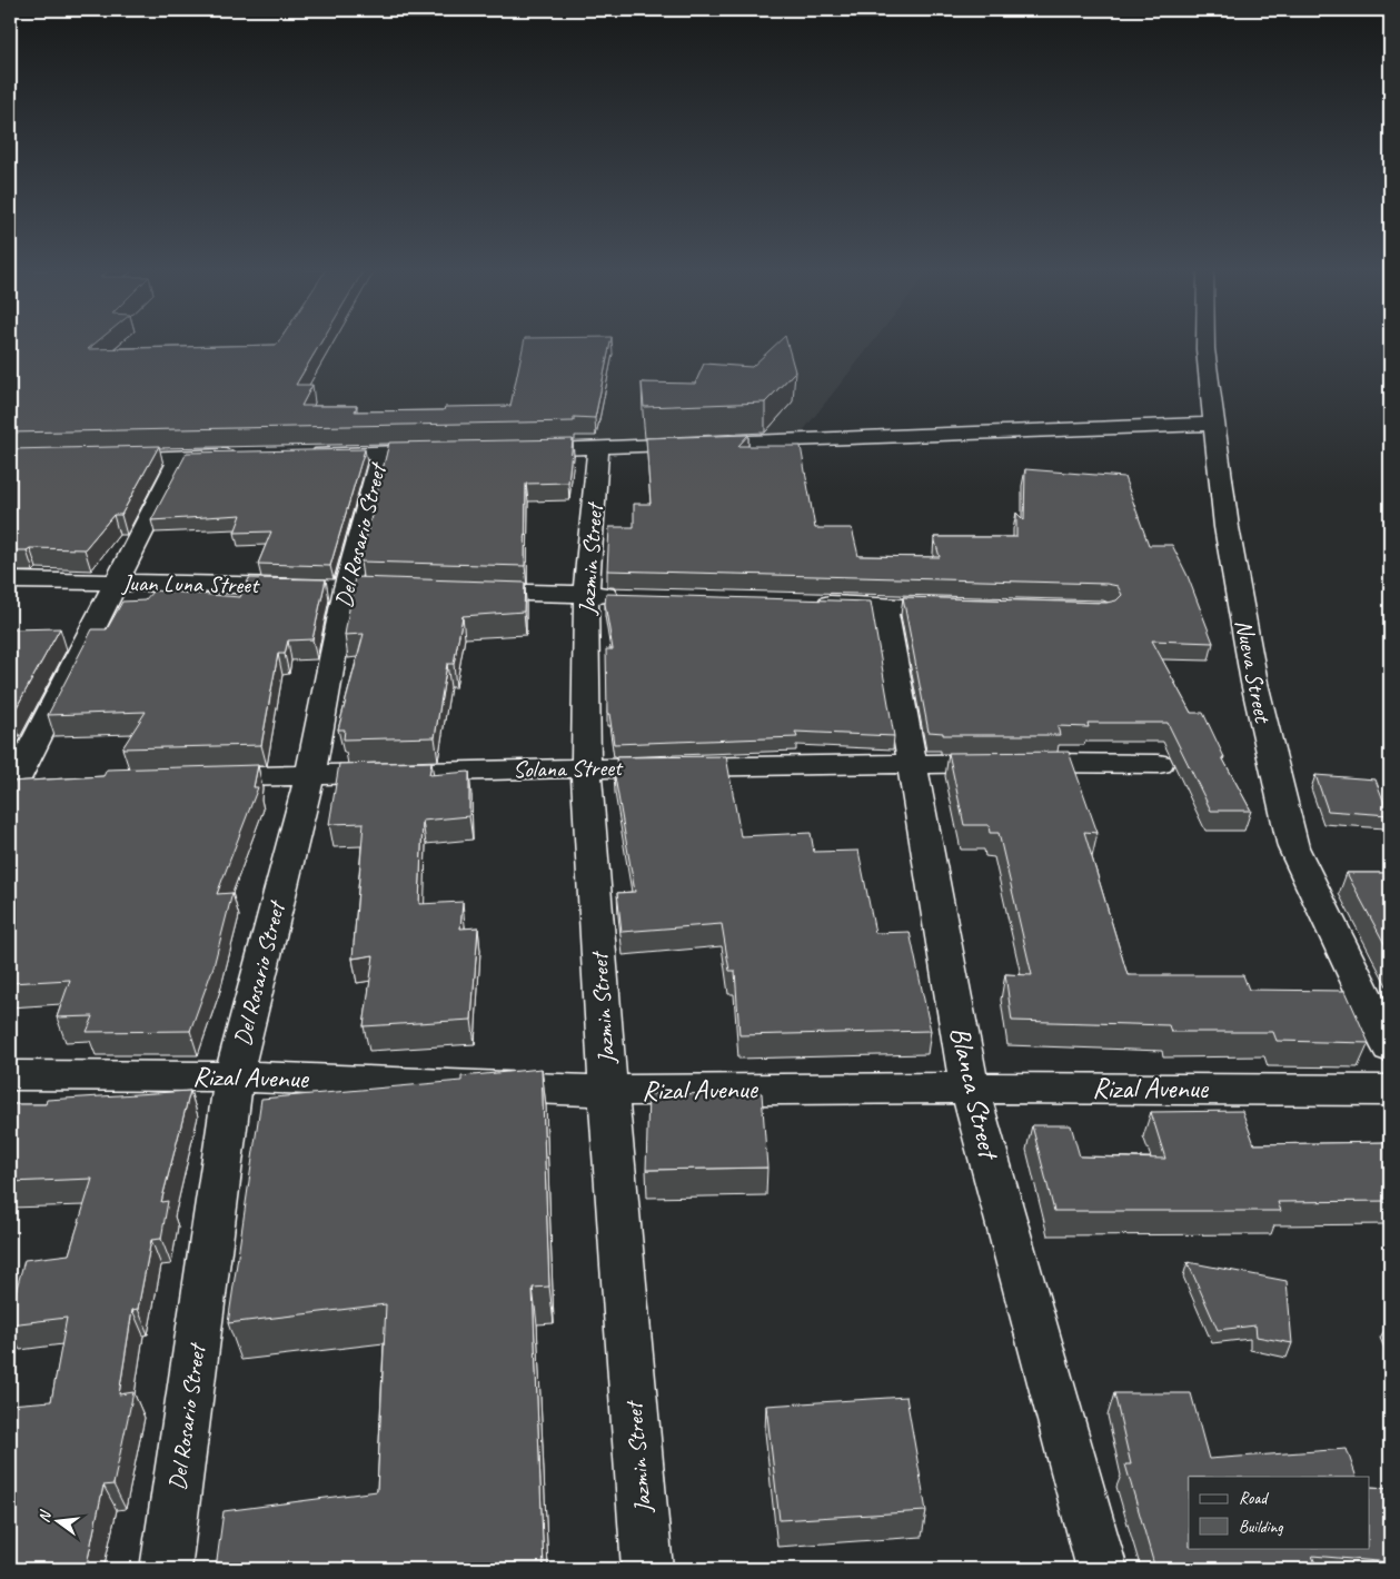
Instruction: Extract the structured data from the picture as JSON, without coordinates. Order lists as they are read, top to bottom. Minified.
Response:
{"streets":{"street":["Del Rosario Street","Jazmin Street","Juan Luna Street","Nueva Street","Solana Street","Rizal Avenue","Blanca Street"]},"crossings":[["Del Rosario Street","Juan Luna Street"],["Del Rosario Street","Solana Street"],["Del Rosario Street","Rizal Avenue"],["Jazmin Street","Solana Street"],["Jazmin Street","Rizal Avenue"],["Solana Street","Blanca Street"],["Rizal Avenue","Blanca Street"]],"legend":["Road","Building"],"north":"left"}
